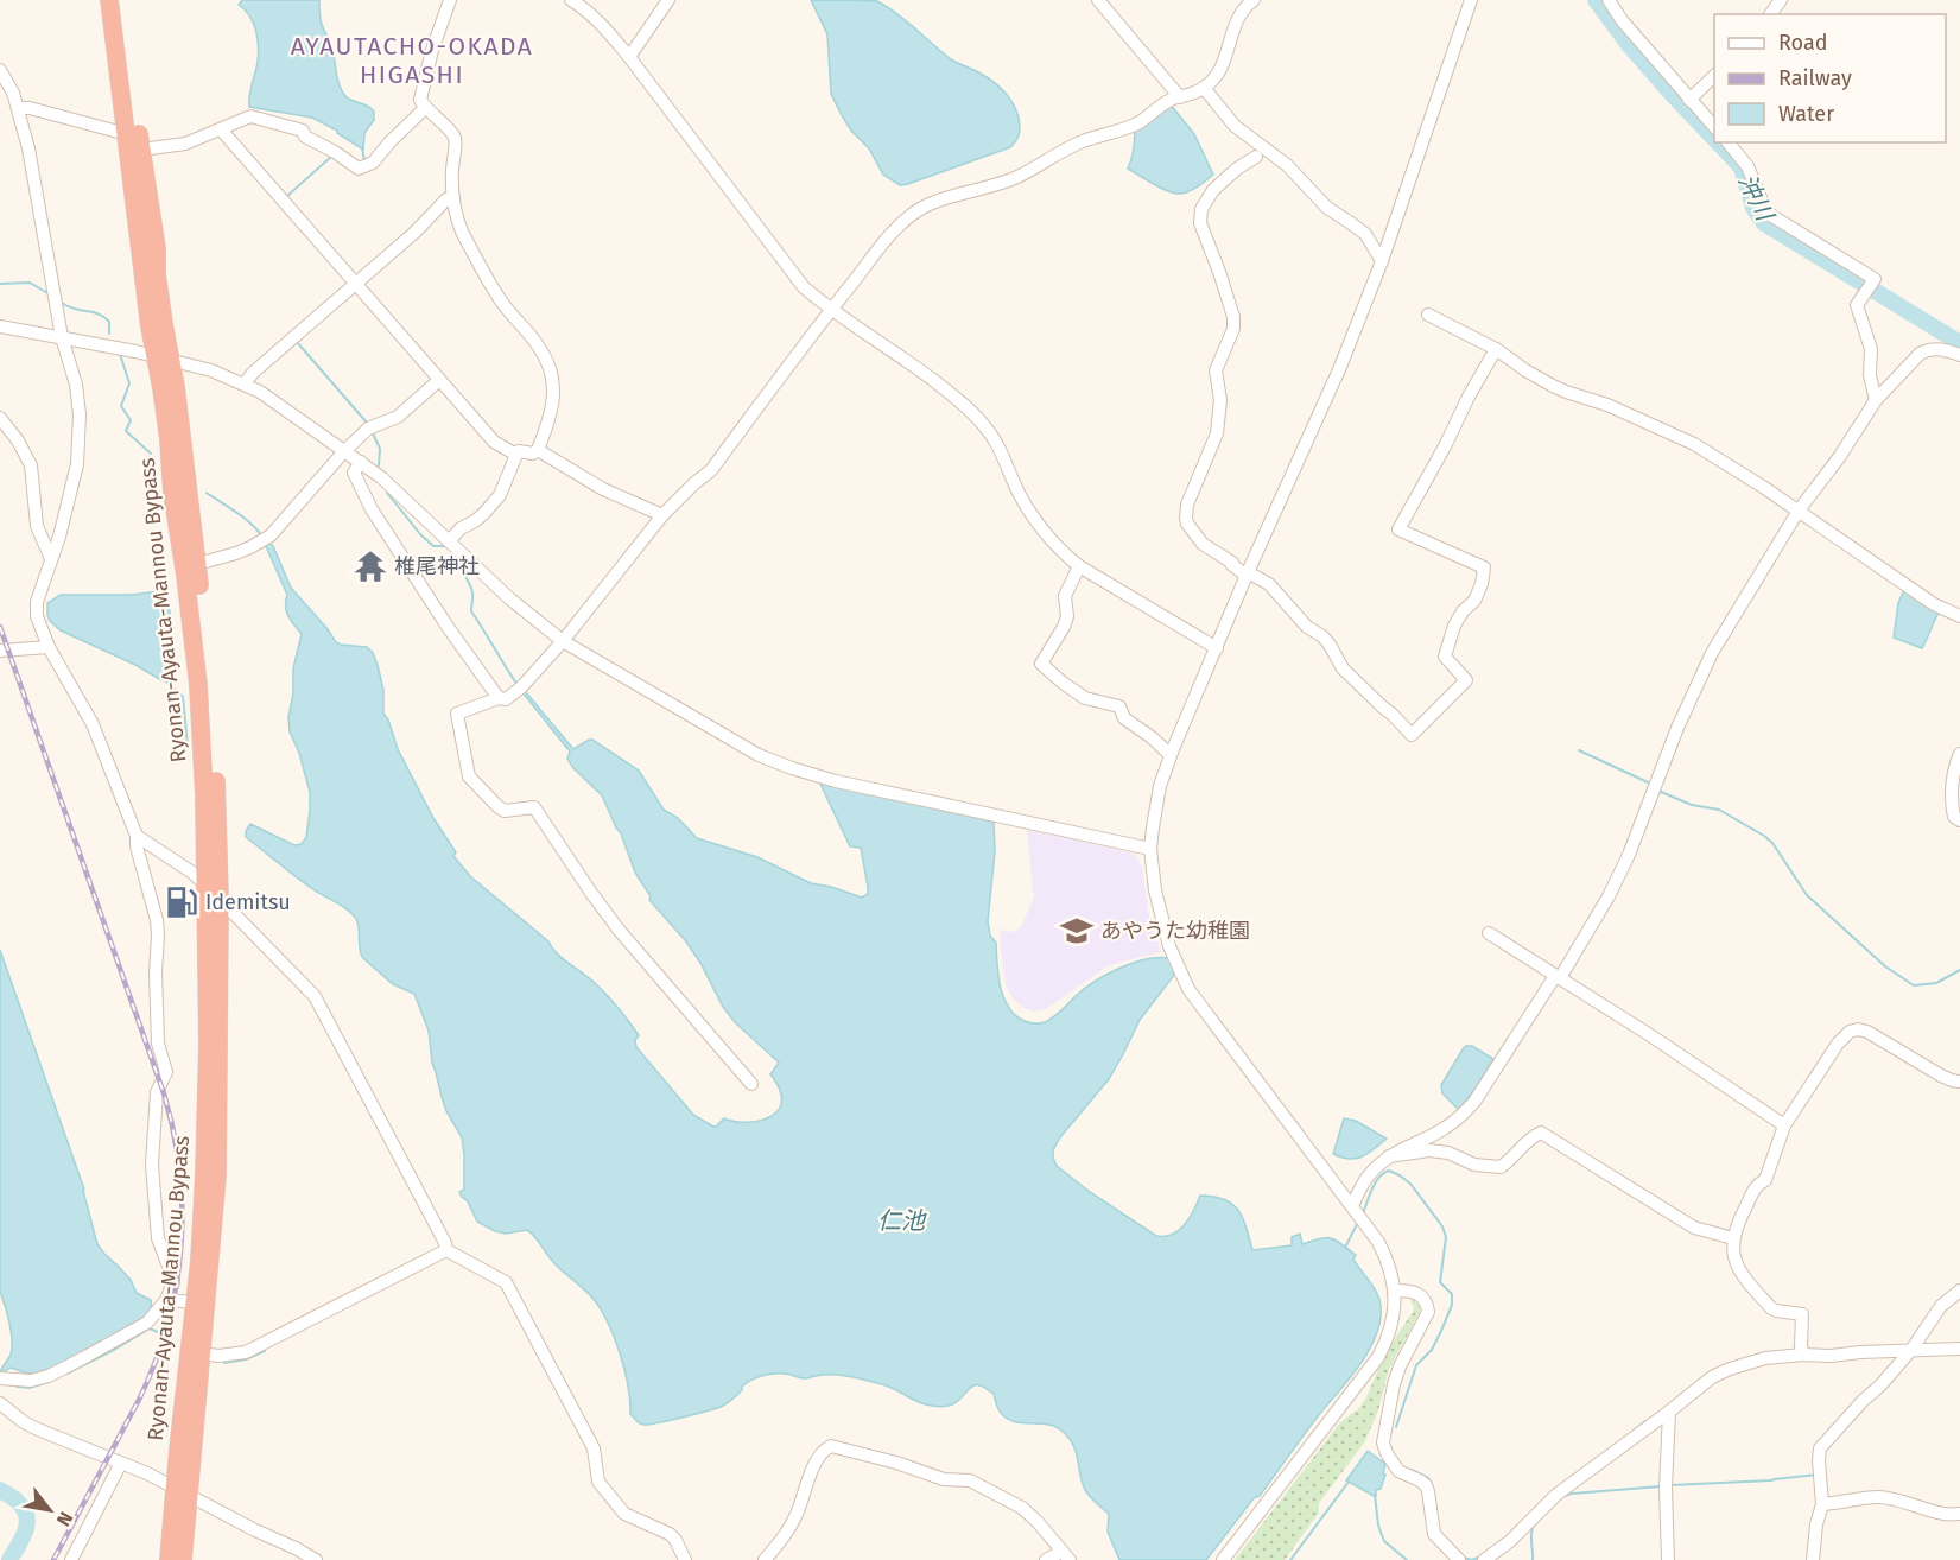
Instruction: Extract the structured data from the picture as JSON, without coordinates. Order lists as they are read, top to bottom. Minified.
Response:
{"streets":{"highway":["Ryonan-Ayauta-Mannou Bypass"]},"districts":["AYAUTACHO-OKADA HIGASHI"],"water":["沖川","仁池"],"places":{"temple":["椎尾神社"],"fuel station":["Idemitsu"],"school or university":["あやうた幼稚園"]},"legend":["Road","Railway","Water"],"north":"bottom right"}
